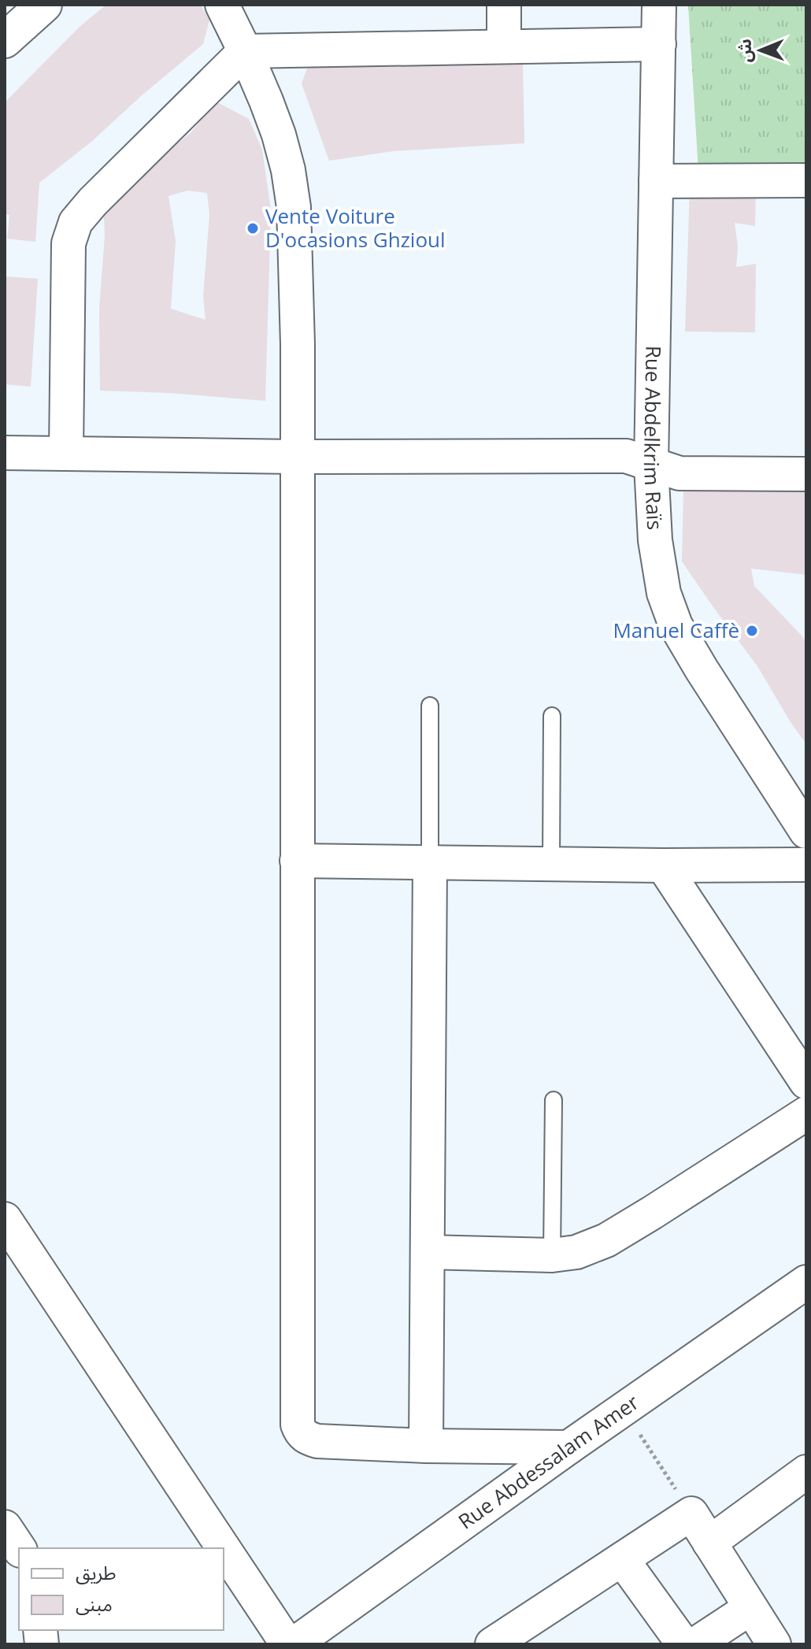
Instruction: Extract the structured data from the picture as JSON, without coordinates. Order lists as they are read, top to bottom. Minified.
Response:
{"streets":{"street":["Rue Abdelkrim Raïs","Rue Abdessalam Amer"]},"places":["Vente Voiture D'ocasions Ghzioul","Manuel Caffè"],"legend":["طريق","مبنى"],"north":"left"}
